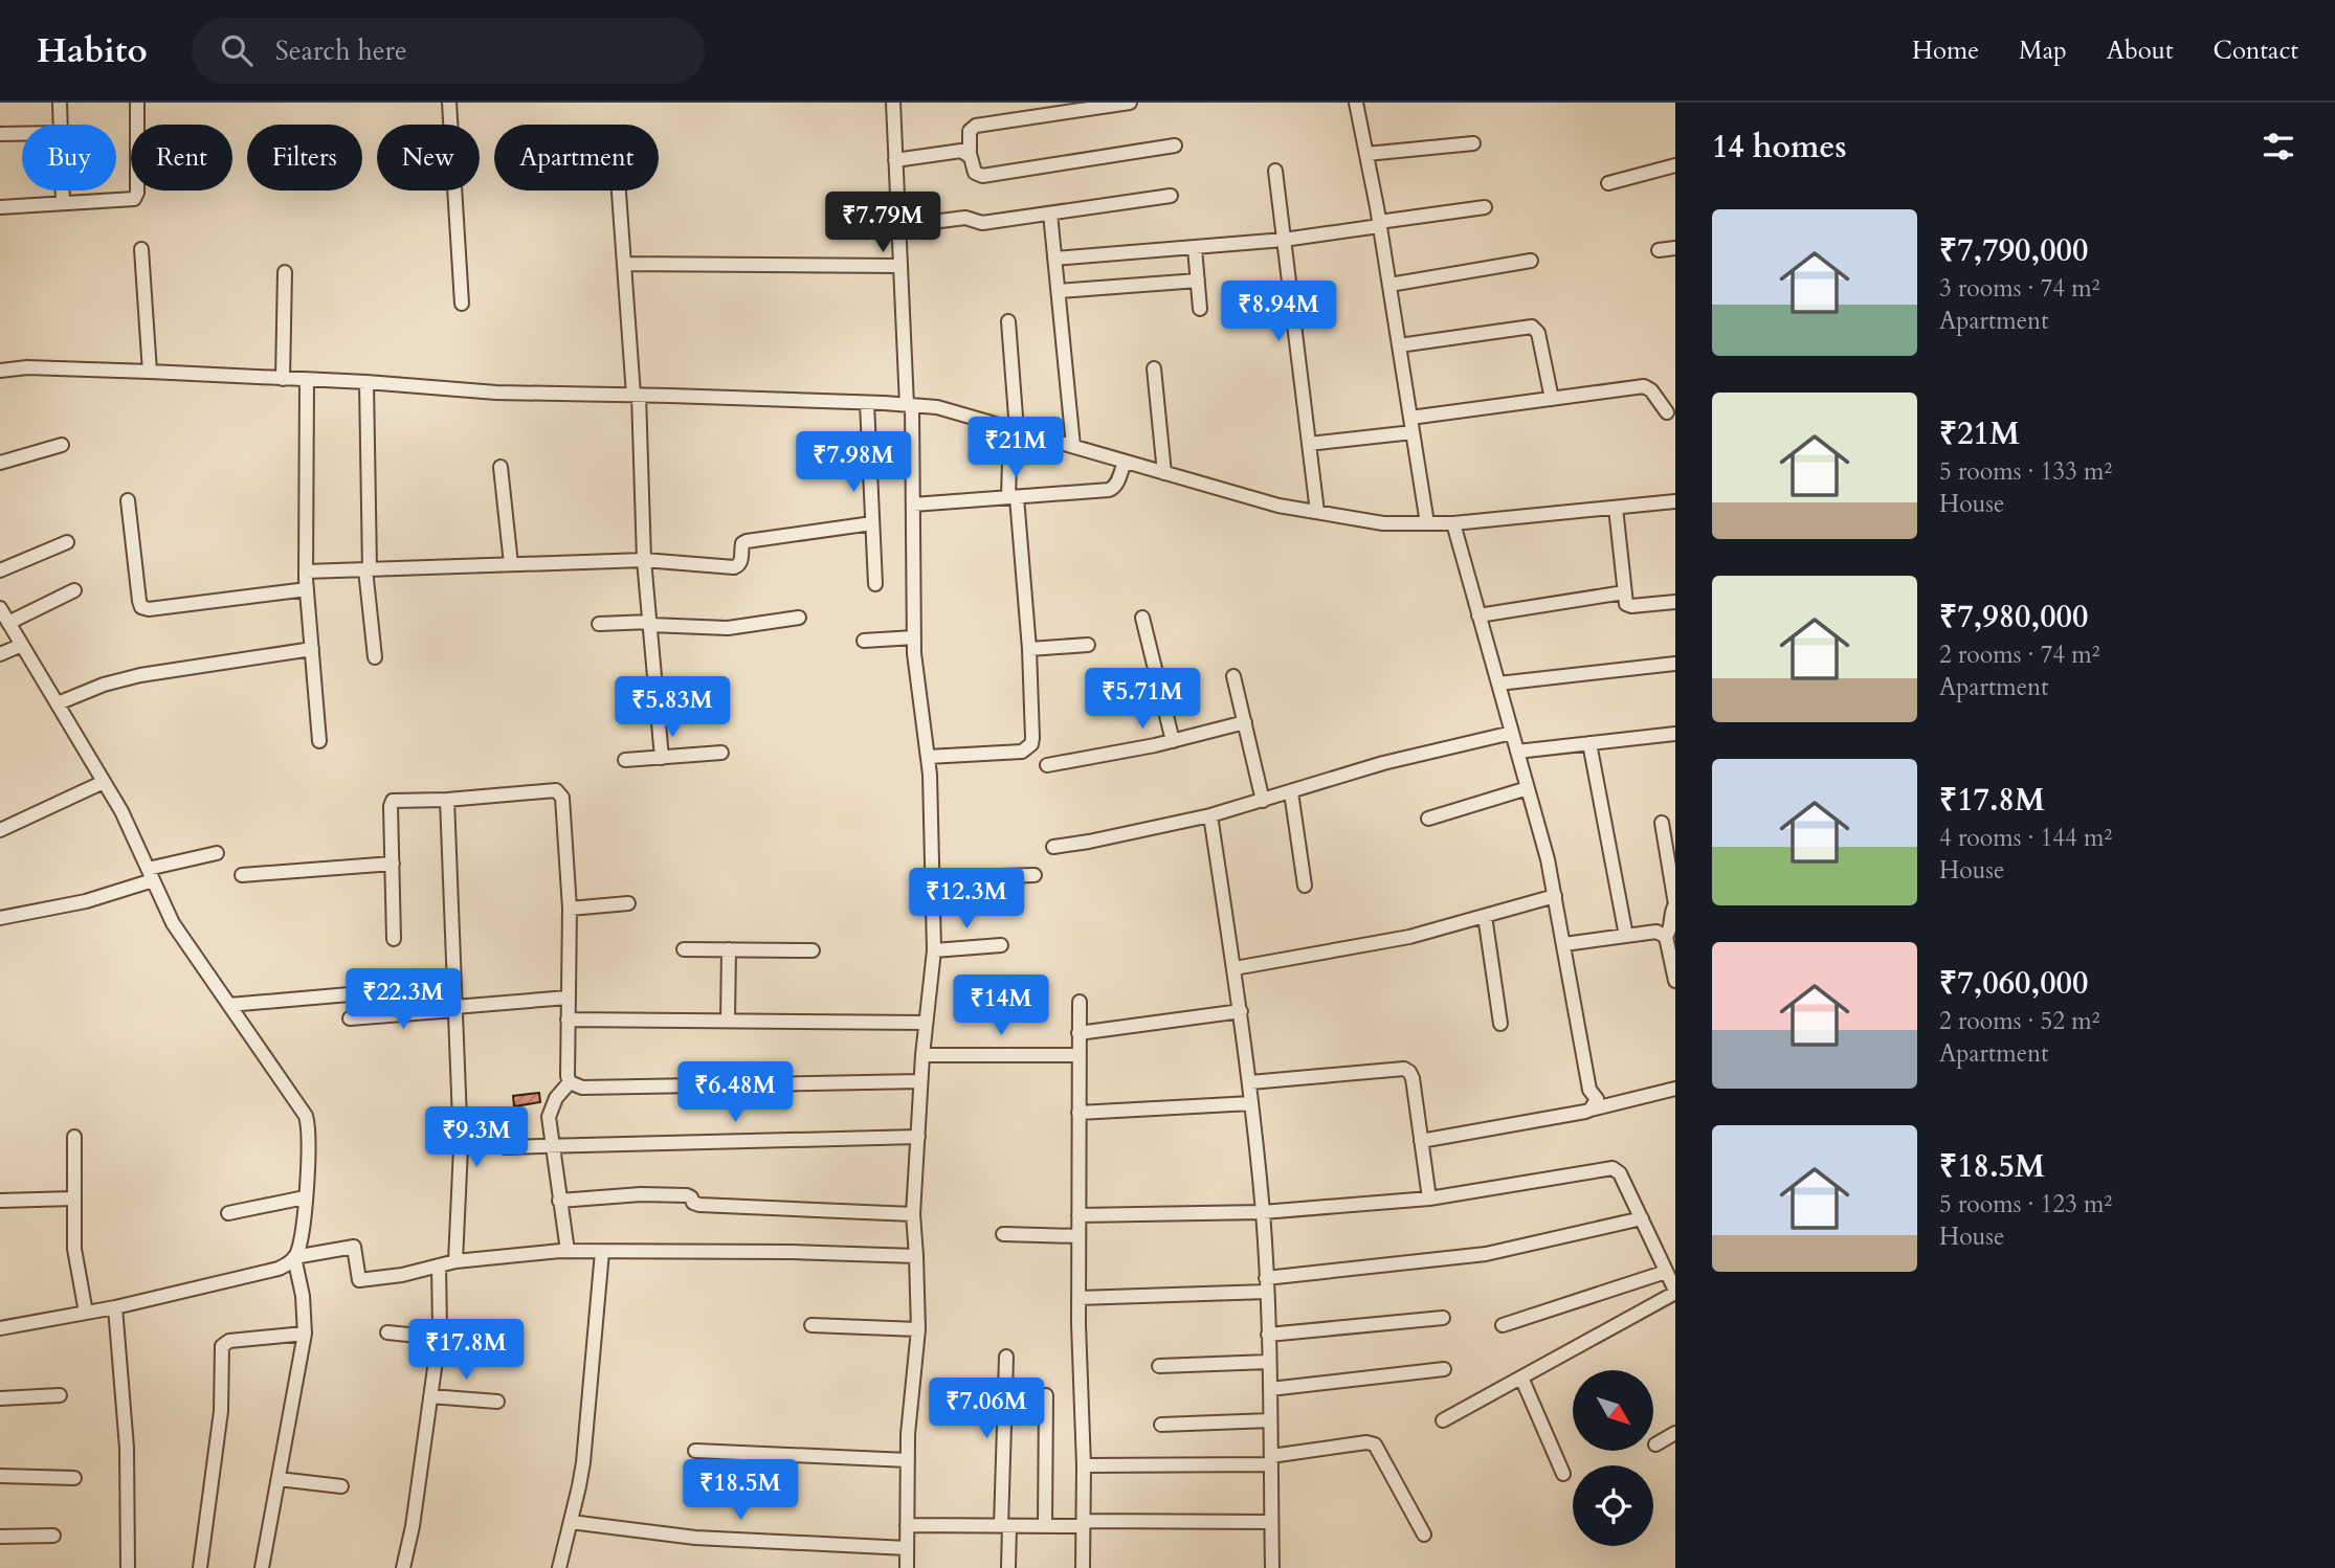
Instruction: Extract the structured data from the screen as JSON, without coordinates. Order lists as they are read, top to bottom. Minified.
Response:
{"north":"bottom right","page":{"header":"Habito","search":"Search here","nav":["Home","Map","About","Contact"],"heading":"14 homes","chip":["Buy","Rent","Filters","New","Apartment"],"list":[{"name":"₹7,790,000","note":"3 rooms · 74 m² · Apartment"},{"name":"₹21M","note":"5 rooms · 133 m² · House"},{"name":"₹7,980,000","note":"2 rooms · 74 m² · Apartment"},{"name":"₹17.8M","note":"4 rooms · 144 m² · House"},{"name":"₹7,060,000","note":"2 rooms · 52 m² · Apartment"},{"name":"₹18.5M","note":"5 rooms · 123 m² · House"}],"price":["₹7.79M","₹8.94M","₹21M","₹7.98M","₹5.71M","₹5.83M","₹12.3M","₹22.3M","₹14M","₹6.48M","₹9.3M","₹17.8M","₹7.06M","₹18.5M"]}}
